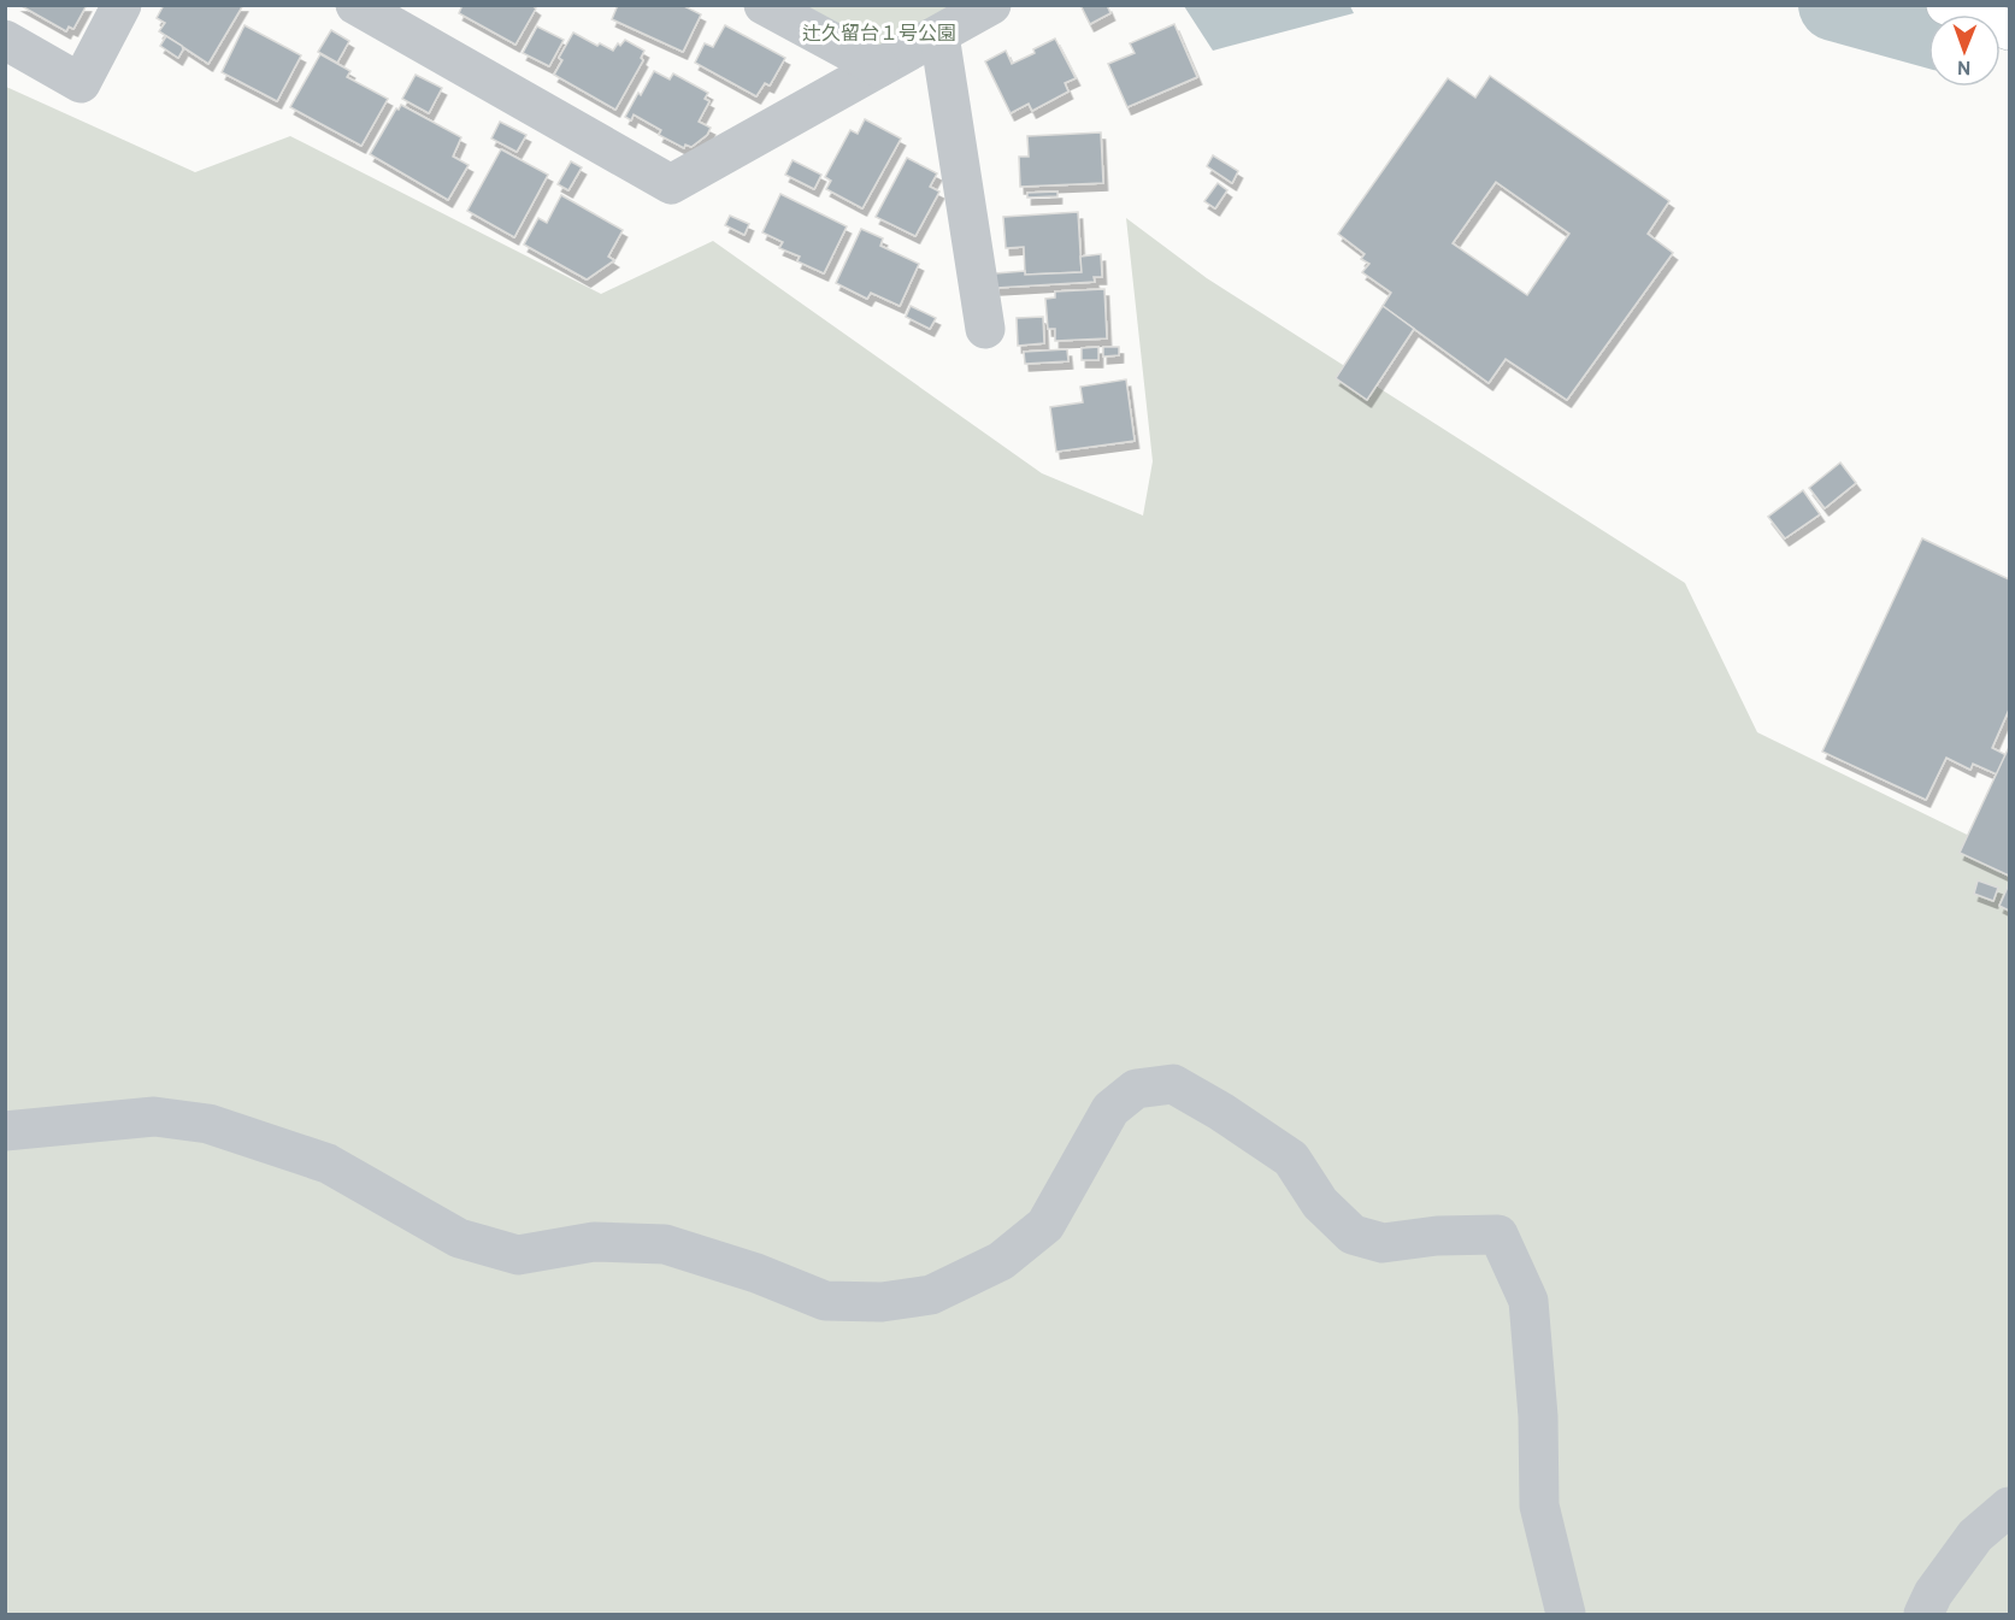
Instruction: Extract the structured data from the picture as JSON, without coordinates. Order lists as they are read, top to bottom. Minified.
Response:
{"parks":["辻久留台１号公園"],"north":"bottom"}
